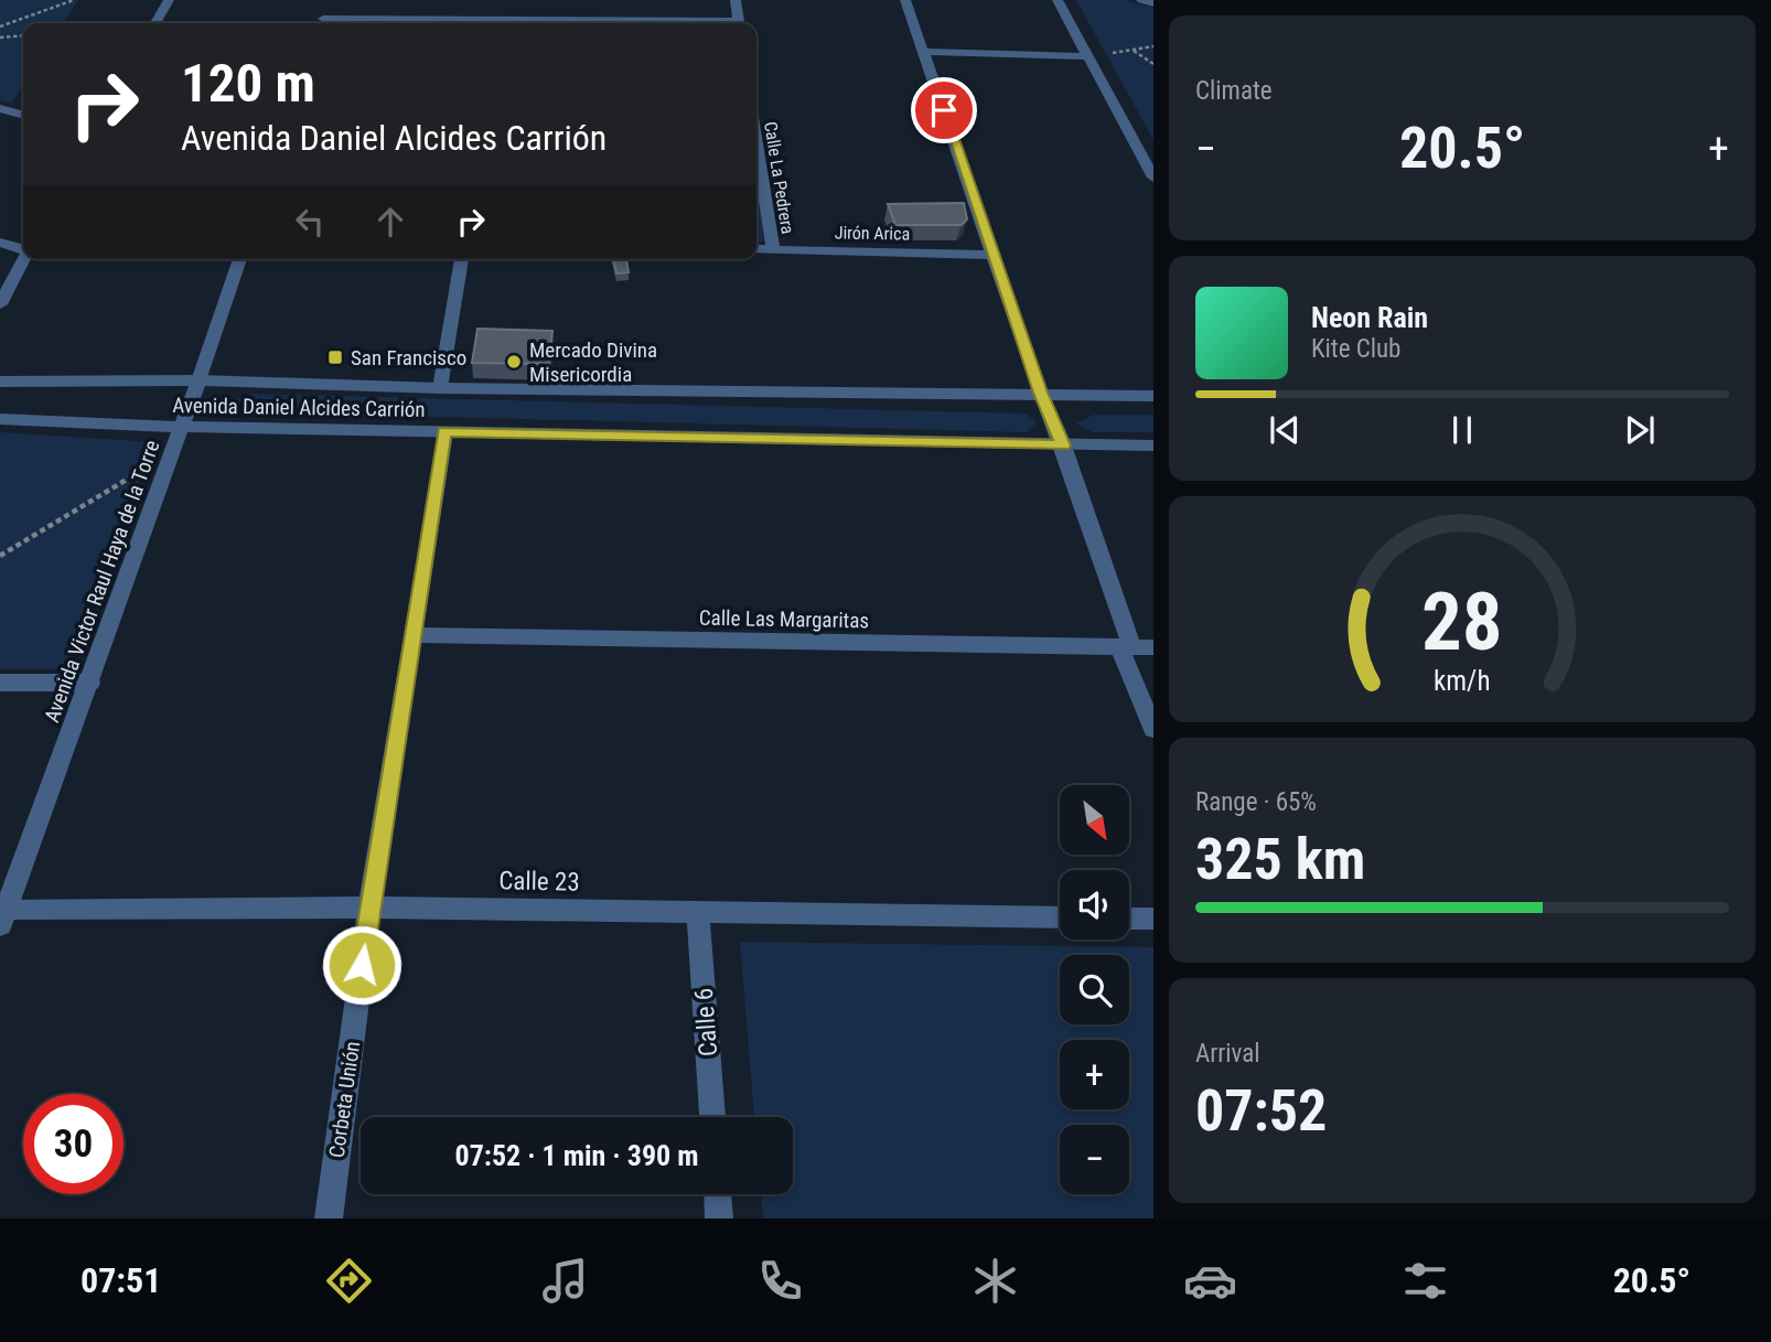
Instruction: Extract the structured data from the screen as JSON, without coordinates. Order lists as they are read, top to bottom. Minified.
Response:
{"streets":{"street":["Calle La Pedrera","Jirón Arica","Avenida Daniel Alcides Carrión","Avenida Victor Raul Haya de la Torre","Calle Las Margaritas","Calle 23","Calle 6","Corbeta Unión"]},"crossings":[["Calle La Pedrera","Jirón Arica"],["Avenida Daniel Alcides Carrión","Avenida Victor Raul Haya de la Torre"],["Avenida Daniel Alcides Carrión","Corbeta Unión"],["Avenida Victor Raul Haya de la Torre","Calle 23"],["Calle Las Margaritas","Corbeta Unión"],["Calle 23","Calle 6"],["Calle 23","Corbeta Unión"]],"places":{"transit":["San Francisco"],"other":["Mercado Divina Misericordia"]},"north":"bottom right","page":{"tile":["Climate",["Range · 65%","325 km"],["Arrival","07:52"]],"turn":["120 m","Avenida Daniel Alcides Carrión"],"heat":["−","20.5°","+"],"song":["Neon Rain","Kite Club"],"map_buttons":["+","−"],"limit":"30","trip":"07:52 · 1 min · 390 m","tabs":["07:51","20.5°"],"gauge":["28","km/h"]}}
